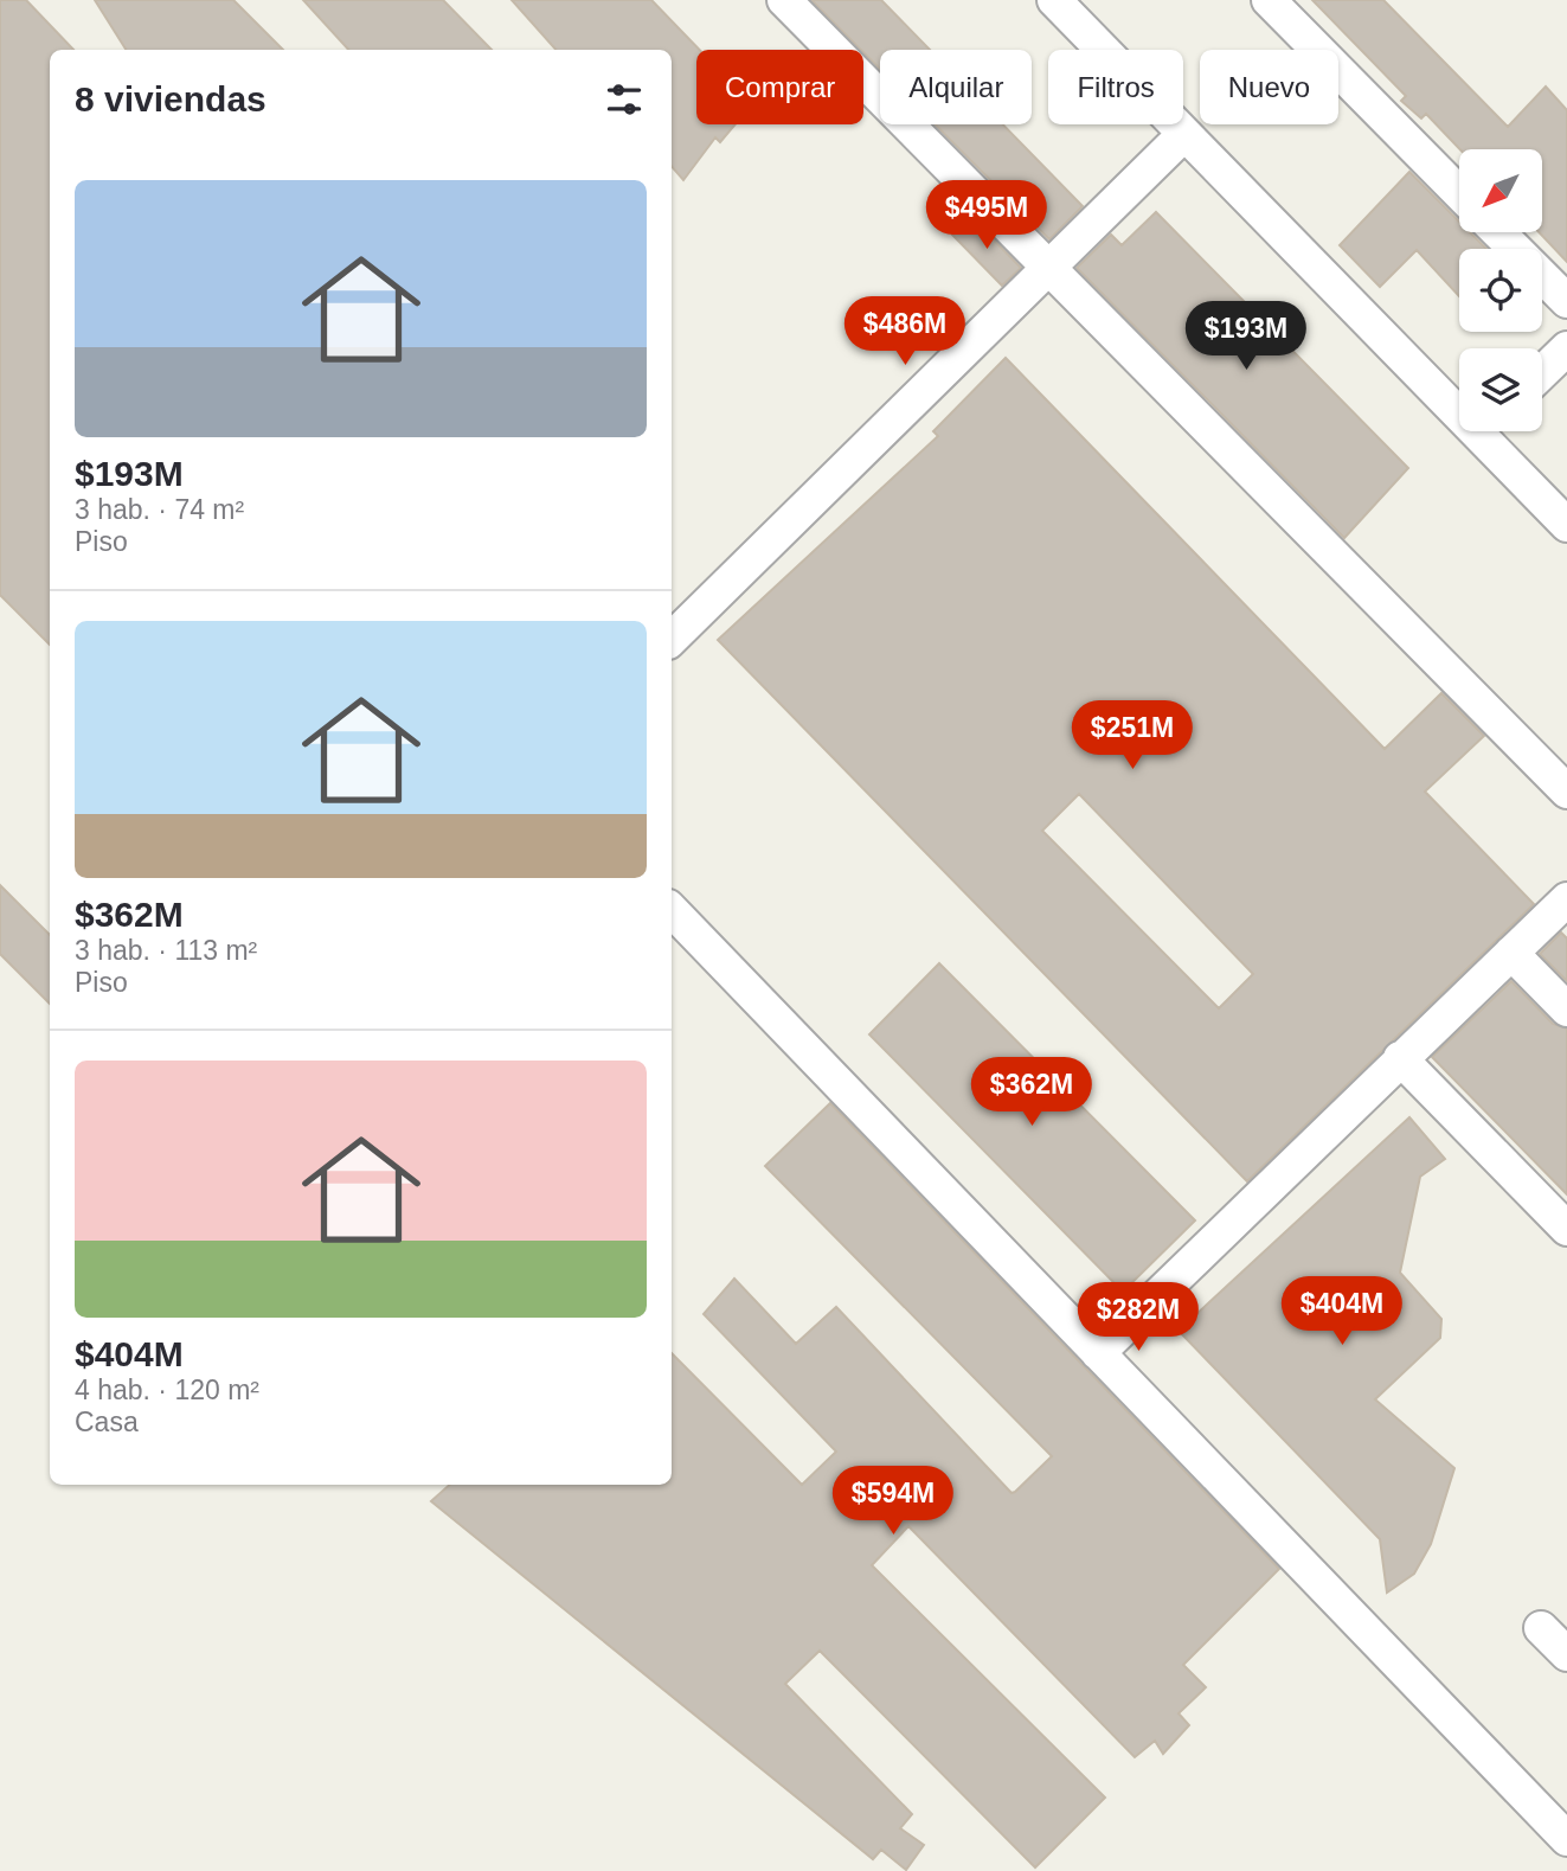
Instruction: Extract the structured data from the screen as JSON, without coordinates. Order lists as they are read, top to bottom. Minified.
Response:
{"north":"bottom left","page":{"chip":["Comprar","Alquilar","Filtros","Nuevo"],"heading":"8 viviendas","list":[{"name":"$193M","note":"3 hab. · 74 m² · Piso"},{"name":"$362M","note":"3 hab. · 113 m² · Piso"},{"name":"$404M","note":"4 hab. · 120 m² · Casa"}],"price":["$495M","$486M","$193M","$251M","$362M","$404M","$282M","$594M"]}}
